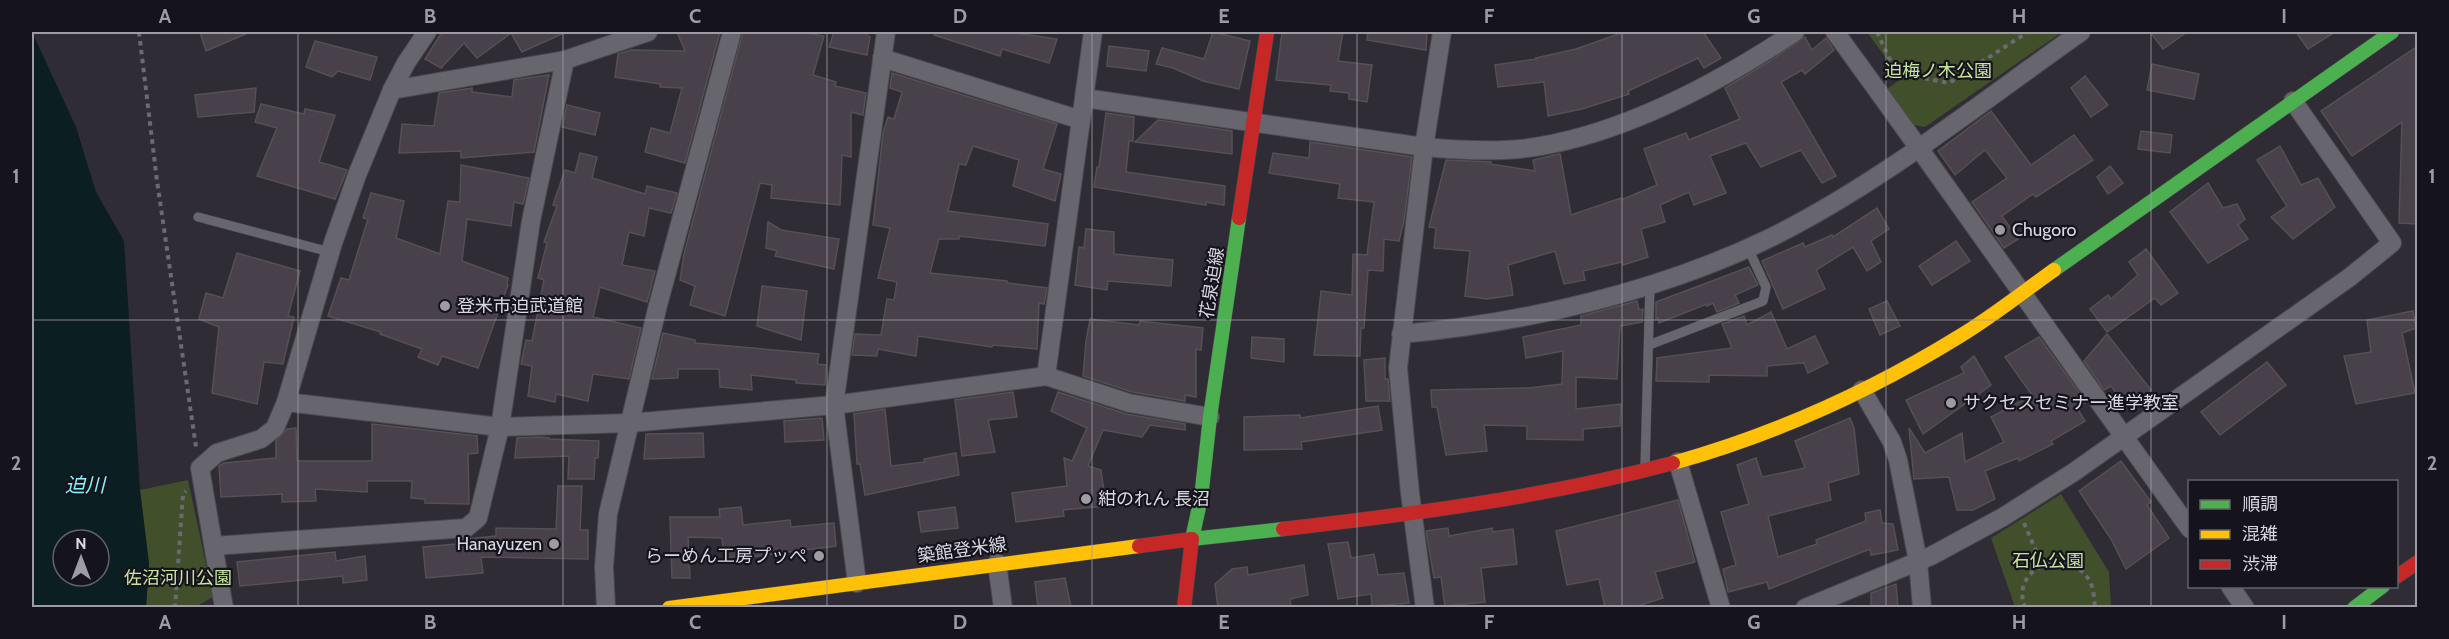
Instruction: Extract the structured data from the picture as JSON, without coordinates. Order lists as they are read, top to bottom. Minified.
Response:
{"streets":{"main road":["花泉迫線","築館登米線"]},"crossings":[["花泉迫線","築館登米線"]],"water":["迫川"],"parks":["迫梅ノ木公園","石仏公園","佐沼河川公園"],"places":["Chugoro","登米市迫武道館","サクセスセミナー進学教室","紺のれん 長沼","Hanayuzen","らーめん工房プッぺ"],"legend":["順調","混雑","渋滞"],"north":"top","grid":{"columns":["A","B","C","D","E","F","G","H","I"],"rows":["1","2"]}}
